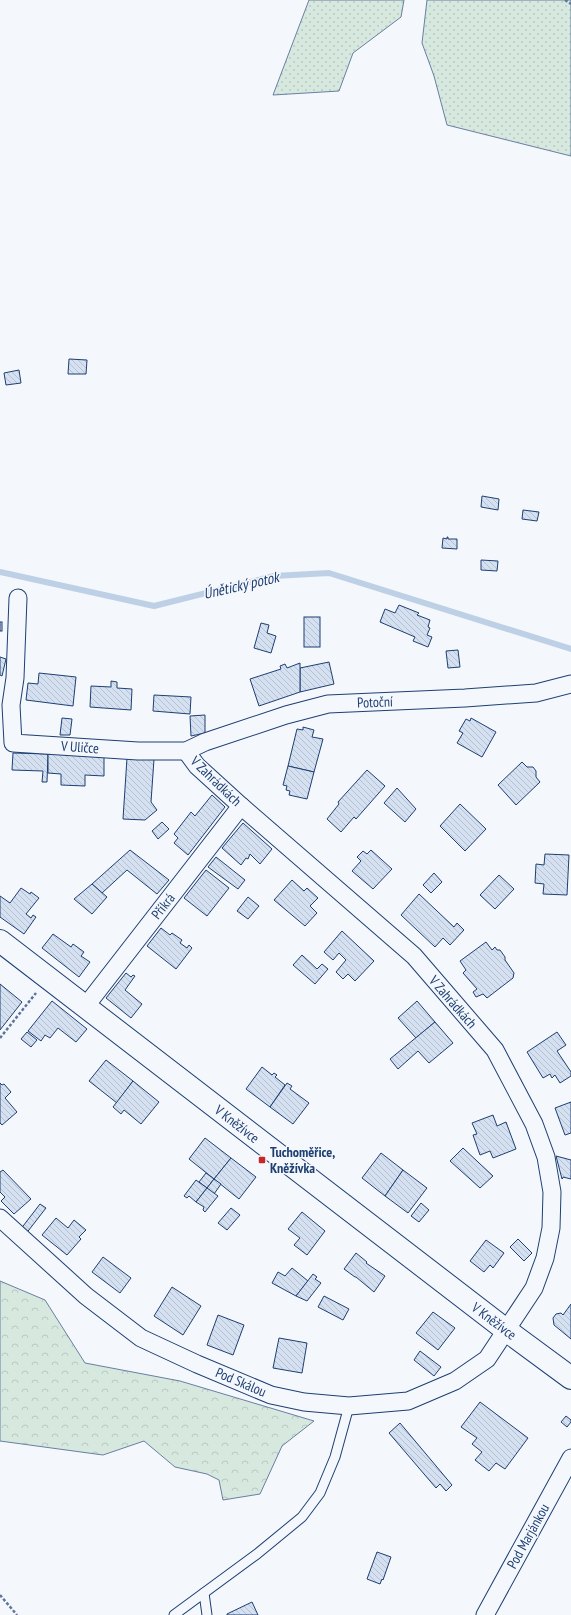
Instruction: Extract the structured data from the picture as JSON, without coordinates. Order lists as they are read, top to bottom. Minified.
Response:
{"streets":{"street":["Potoční","V Uličce","V Zahrádkách","Příkrá","V Kněžívce","Pod Skálou","Pod Marjánkou"]},"crossings":[["Potoční","V Uličce"],["Potoční","V Zahrádkách"],["V Uličce","V Zahrádkách"],["V Zahrádkách","Příkrá"],["V Zahrádkách","V Kněžívce"],["V Zahrádkách","Pod Skálou"],["Příkrá","V Kněžívce"],["V Kněžívce","Pod Skálou"]],"water":["Únětický potok"],"places":{"transit":["Tuchoměřice, Kněžívka"]}}
